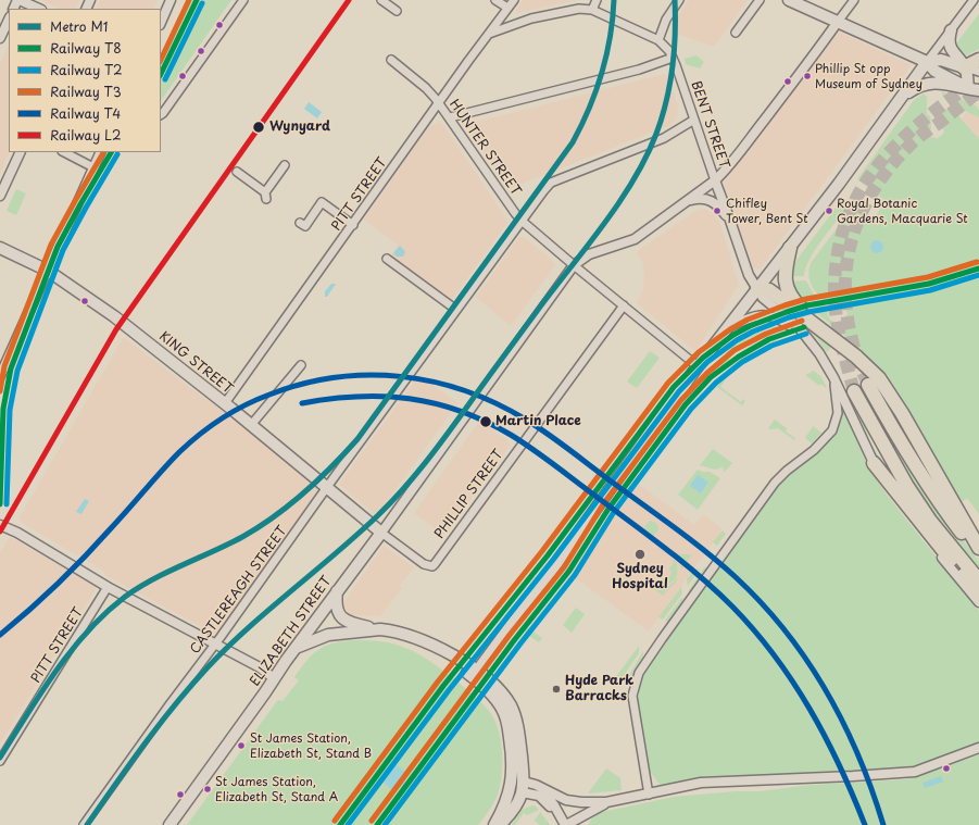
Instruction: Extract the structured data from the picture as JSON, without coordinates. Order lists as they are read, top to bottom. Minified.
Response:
{"streets":{"main road":["KING STREET","ELIZABETH STREET"],"street":["BENT STREET","HUNTER STREET","PITT STREET","PHILLIP STREET","CASTLEREAGH STREET"]},"crossings":[["BENT STREET","CASTLEREAGH STREET"],["HUNTER STREET","PITT STREET"],["HUNTER STREET","PHILLIP STREET"],["HUNTER STREET","CASTLEREAGH STREET"],["HUNTER STREET","ELIZABETH STREET"],["PITT STREET","KING STREET"],["KING STREET","PHILLIP STREET"],["KING STREET","CASTLEREAGH STREET"],["KING STREET","ELIZABETH STREET"]],"places":["Phillip St opp Museum of Sydney","Wynyard","Chifley Tower, Bent St","Royal Botanic Gardens, Macquarie St","Martin Place","Sydney Hospital","Hyde Park Barracks","St James Station, Elizabeth St, Stand B","St James Station, Elizabeth St, Stand A"],"lines":["metro line M1","rail line T8","rail line T3","rail line L2","rail line T2","rail line T4"],"legend":["Metro M1","Railway T8","Railway T2","Railway T3","Railway T4","Railway L2"]}
